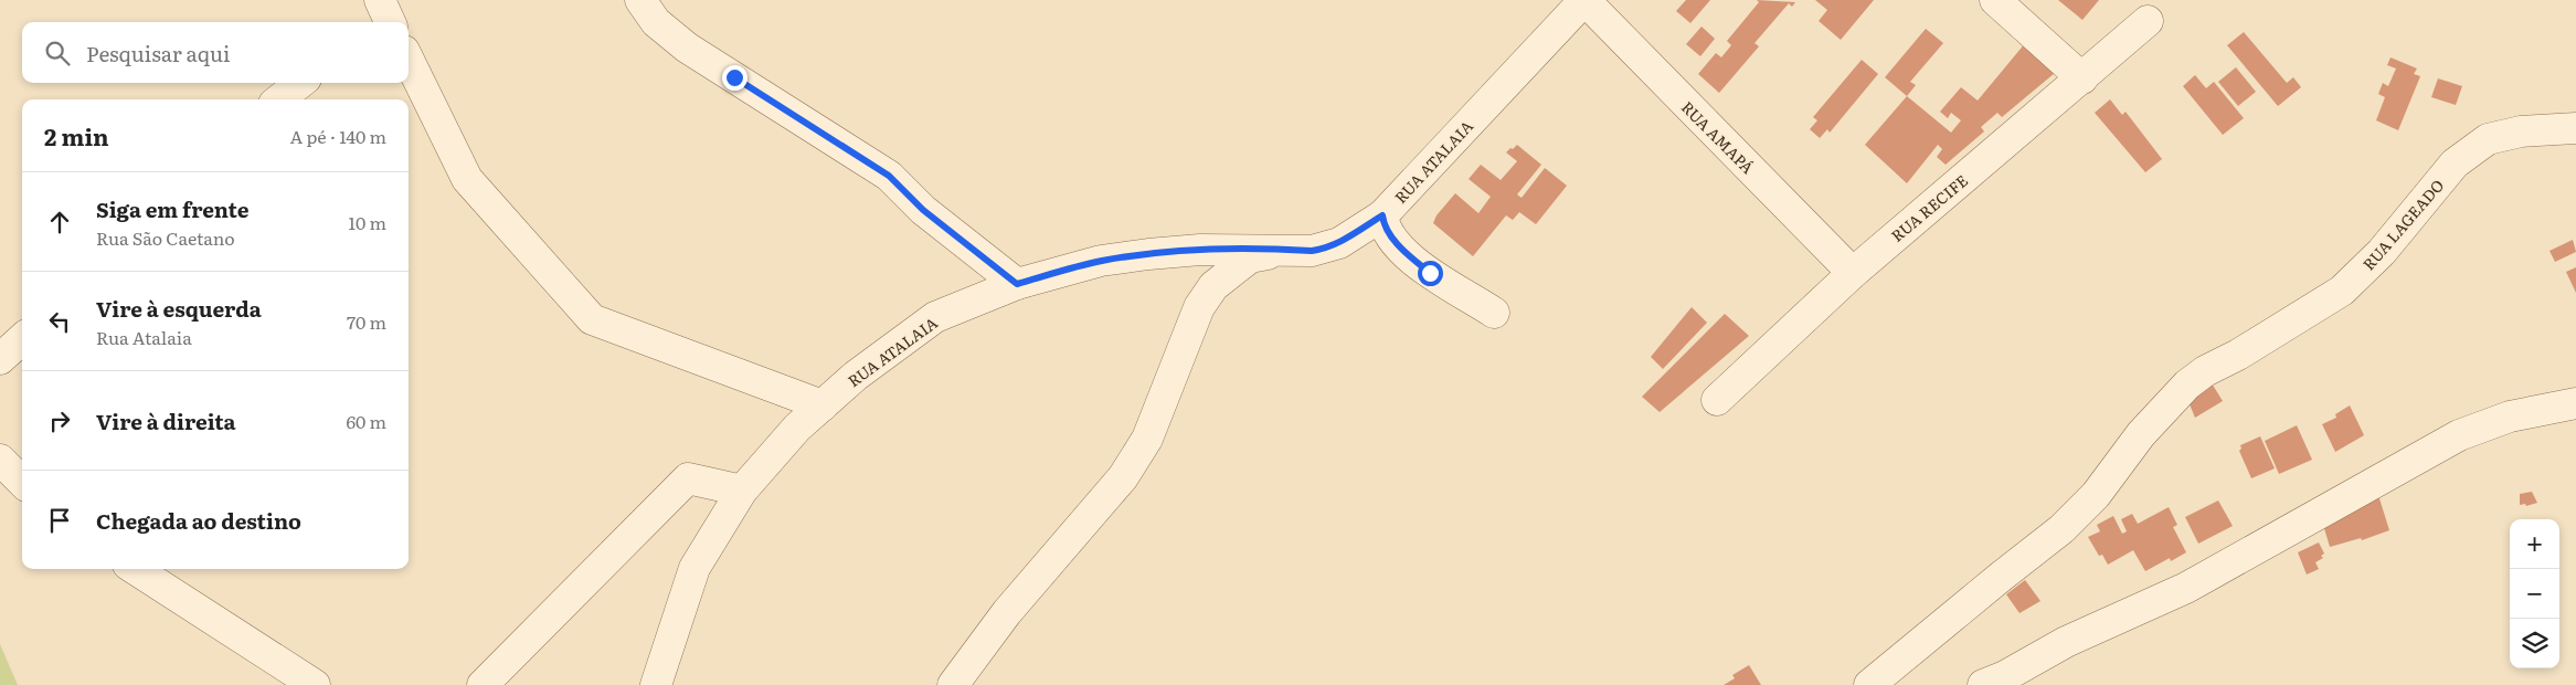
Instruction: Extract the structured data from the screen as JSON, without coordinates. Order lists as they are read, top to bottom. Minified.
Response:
{"streets":{"street":["RUA AMAPÁ","RUA ATALAIA","RUA RECIFE","RUA LAGEADO"]},"crossings":[["RUA AMAPÁ","RUA ATALAIA"],["RUA AMAPÁ","RUA RECIFE"]],"page":{"search":"Pesquisar aqui","heading":["2 min","A pé · 140 m"],"list":[["Siga em frente","Rua São Caetano","10 m"],["Vire à esquerda","Rua Atalaia","70 m"],["Vire à direita","60 m"],"Chegada ao destino"],"map_buttons":["+","−"]}}
